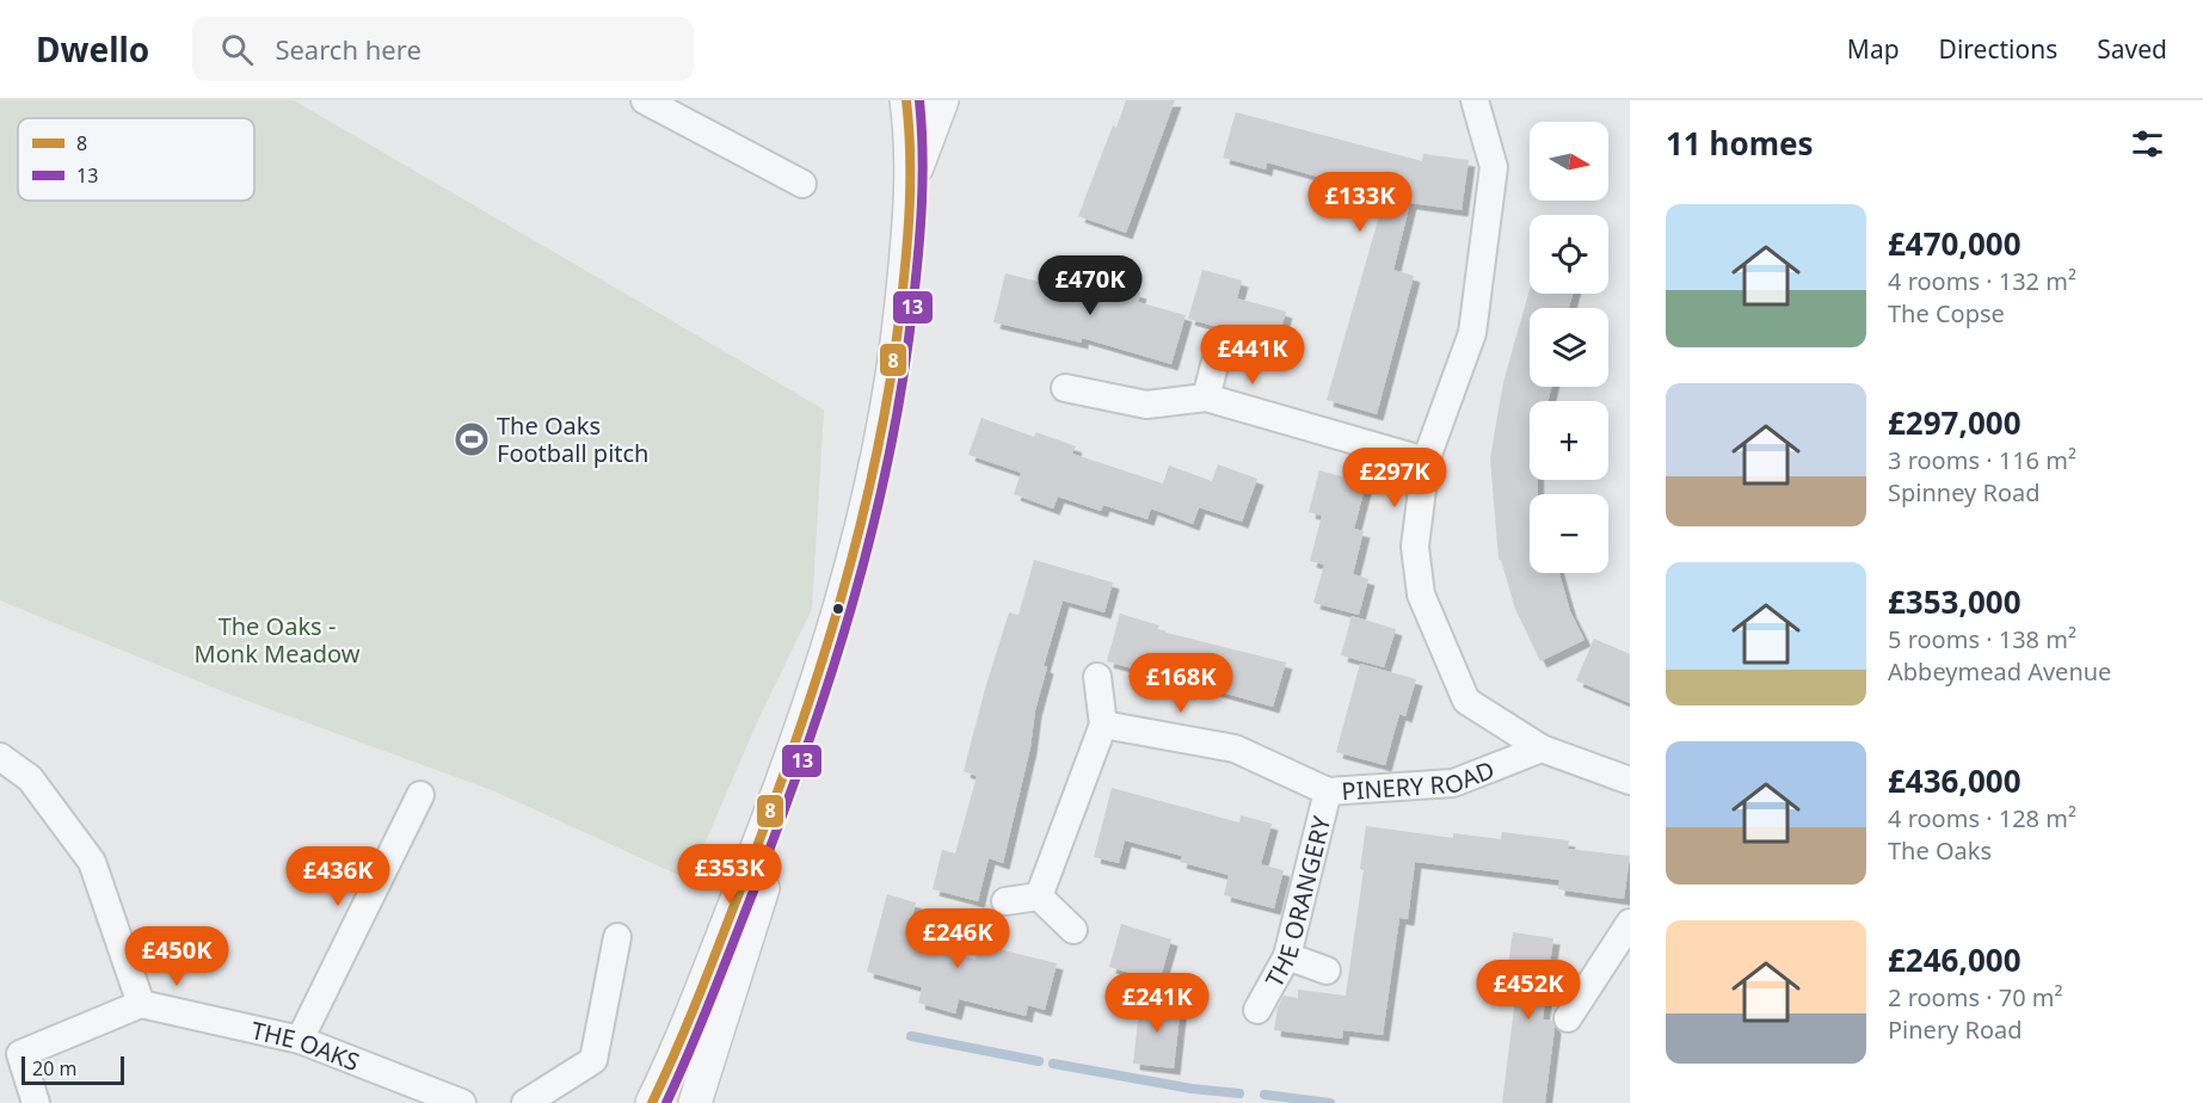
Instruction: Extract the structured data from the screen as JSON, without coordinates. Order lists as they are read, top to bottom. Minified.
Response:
{"streets":{"street":["PINERY ROAD","THE ORANGERY","THE OAKS"]},"crossings":[["PINERY ROAD","THE ORANGERY"]],"parks":["The Oaks - Monk Meadow"],"places":{"sports":["The Oaks Football pitch"]},"lines":["transit line 8","transit line 13"],"legend":["8","13"],"scale_bar":"20 m","north":"right","page":{"header":"Dwello","search":"Search here","nav":["Map","Directions","Saved"],"heading":"11 homes","map_buttons":["+","−"],"price":["£133K","£470K","£441K","£297K","£168K","£353K","£436K","£246K","£450K","£452K","£241K"],"list":[{"name":"£470,000","note":"4 rooms · 132 m² · The Copse"},{"name":"£297,000","note":"3 rooms · 116 m² · Spinney Road"},{"name":"£353,000","note":"5 rooms · 138 m² · Abbeymead Avenue"},{"name":"£436,000","note":"4 rooms · 128 m² · The Oaks"},{"name":"£246,000","note":"2 rooms · 70 m² · Pinery Road"}],"scale":"20 m"}}
